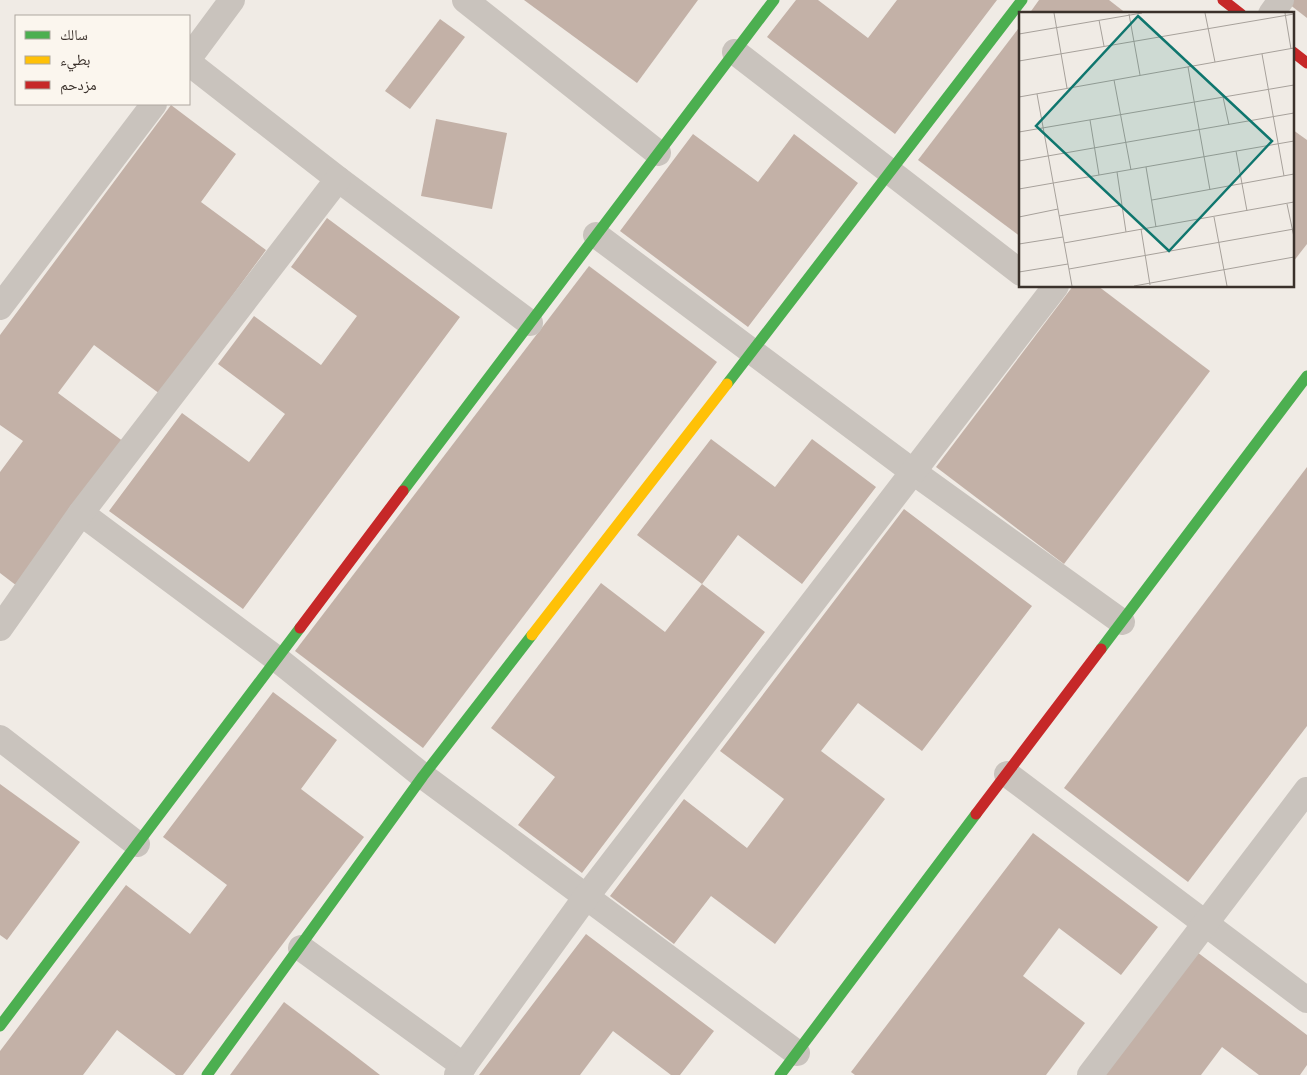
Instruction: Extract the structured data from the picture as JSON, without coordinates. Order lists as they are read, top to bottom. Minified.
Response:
{"legend":["سالك","بطيء","مزدحم"]}
